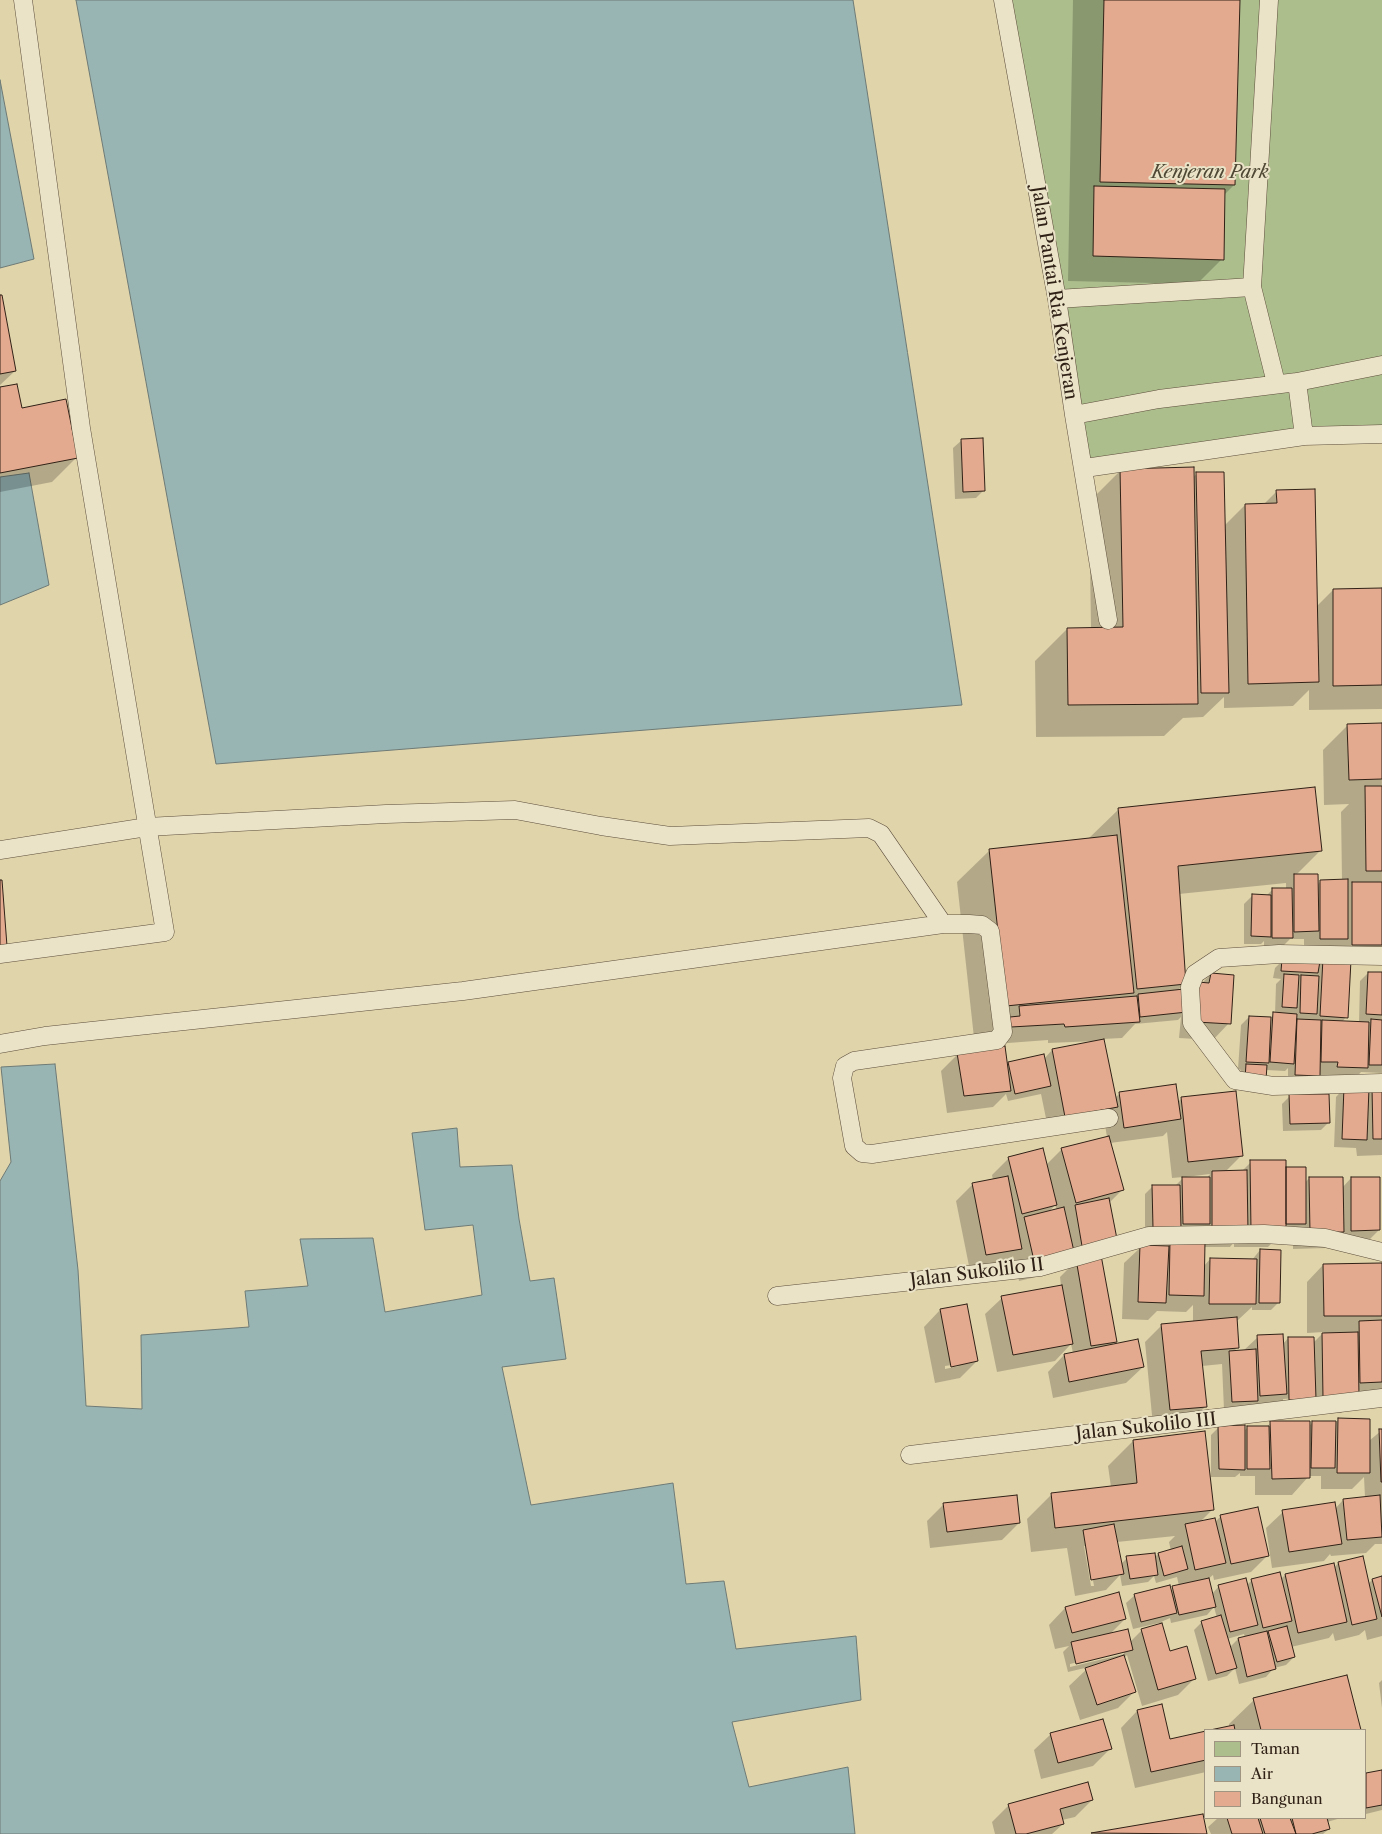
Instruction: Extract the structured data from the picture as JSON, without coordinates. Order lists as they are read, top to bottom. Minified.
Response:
{"streets":{"lane":["Jalan Pantai Ria Kenjeran","Jalan Sukolilo II","Jalan Sukolilo III"]},"parks":["Kenjeran Park"],"legend":["Taman","Air","Bangunan"]}
